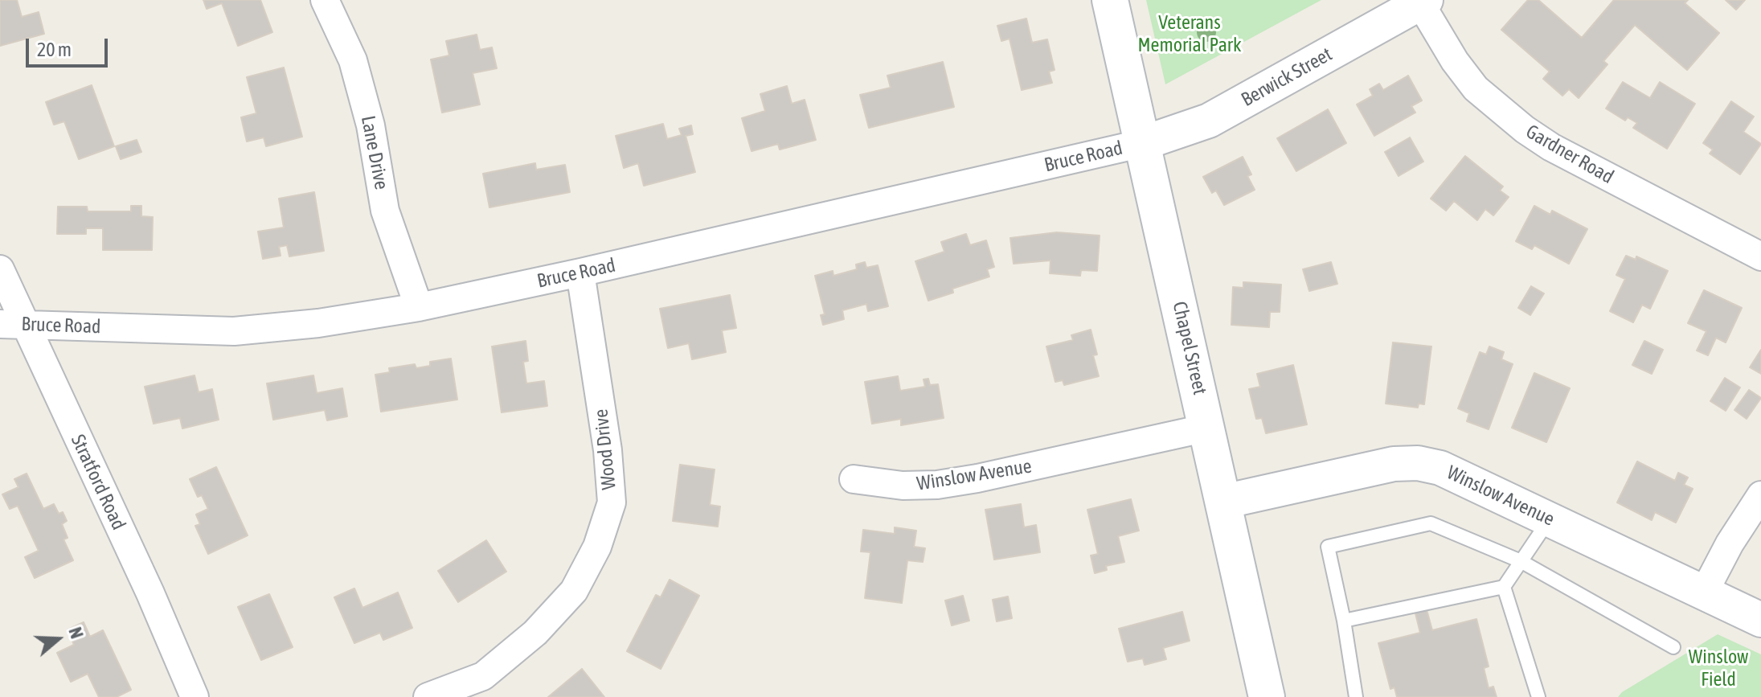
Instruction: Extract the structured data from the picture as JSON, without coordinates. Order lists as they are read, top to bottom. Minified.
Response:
{"streets":{"main road":["Chapel Street"],"street":["Berwick Street","Lane Drive","Gardner Road","Bruce Road","Wood Drive","Winslow Avenue","Stratford Road"]},"crossings":[["Berwick Street","Gardner Road"],["Berwick Street","Bruce Road"],["Berwick Street","Chapel Street"],["Lane Drive","Bruce Road"],["Bruce Road","Chapel Street"],["Bruce Road","Wood Drive"],["Bruce Road","Stratford Road"],["Chapel Street","Winslow Avenue"]],"parks":["Veterans Memorial Park","Winslow Field"],"scale_bar":"20 m","north":"right"}
